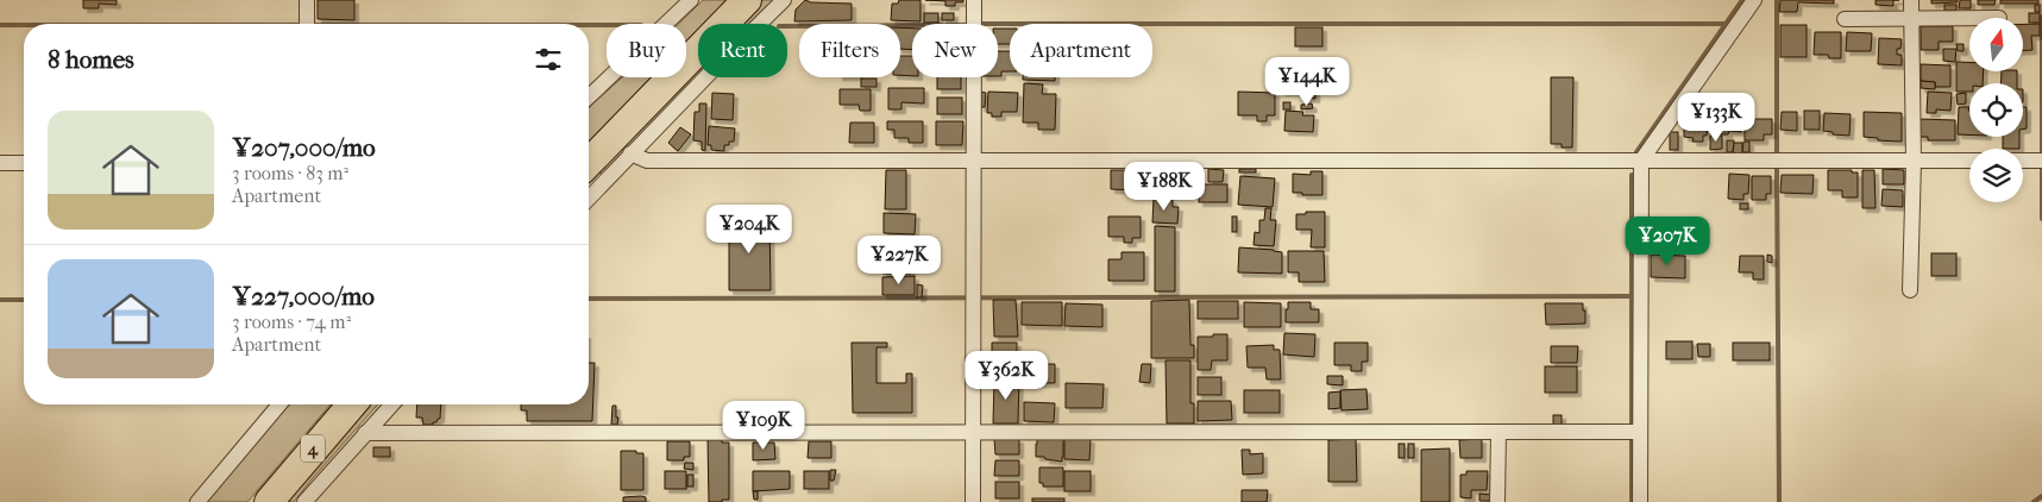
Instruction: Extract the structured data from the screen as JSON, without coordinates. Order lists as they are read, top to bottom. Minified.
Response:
{"streets":{"highway":["4"]},"north":"top","page":{"chip":["Buy","Rent","Filters","New","Apartment"],"heading":"8 homes","price":["¥144K","¥133K","¥188K","¥204K","¥207K","¥227K","¥362K","¥109K"],"list":[{"name":"¥207,000/mo","note":"3 rooms · 83 m² · Apartment"},{"name":"¥227,000/mo","note":"3 rooms · 74 m² · Apartment"}]}}
